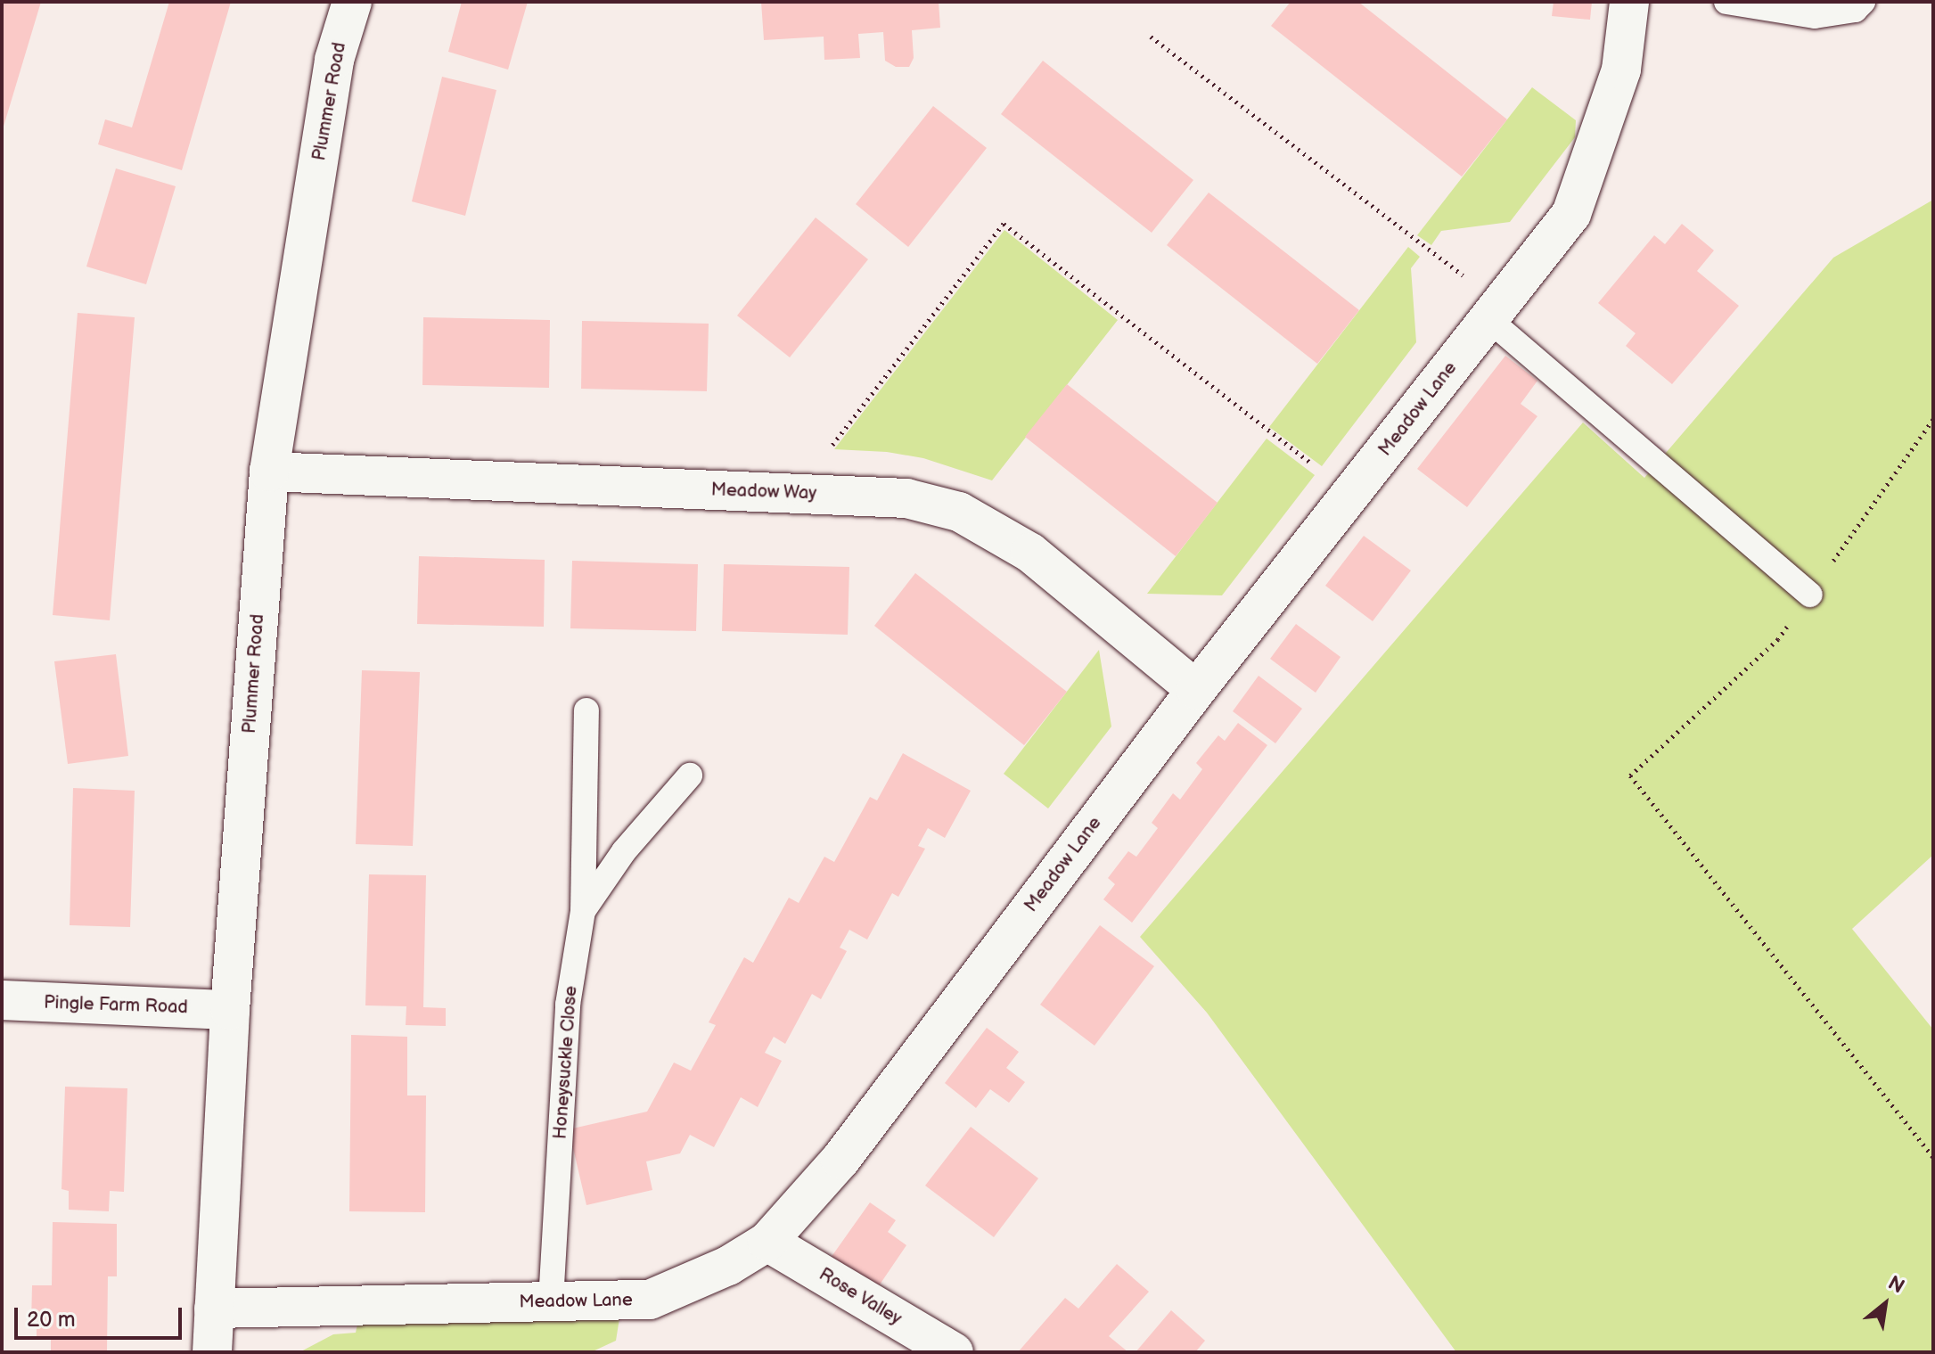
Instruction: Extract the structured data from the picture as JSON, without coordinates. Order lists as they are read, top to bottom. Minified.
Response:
{"streets":{"street":["Plummer Road","Meadow Lane","Meadow Way","Pingle Farm Road","Rose Valley"],"lane":["Honeysuckle Close"]},"crossings":[["Plummer Road","Meadow Lane"],["Plummer Road","Meadow Way"],["Plummer Road","Pingle Farm Road"],["Meadow Lane","Meadow Way"],["Meadow Lane","Honeysuckle Close"],["Meadow Lane","Rose Valley"]],"scale_bar":"20 m","north":"top right"}
